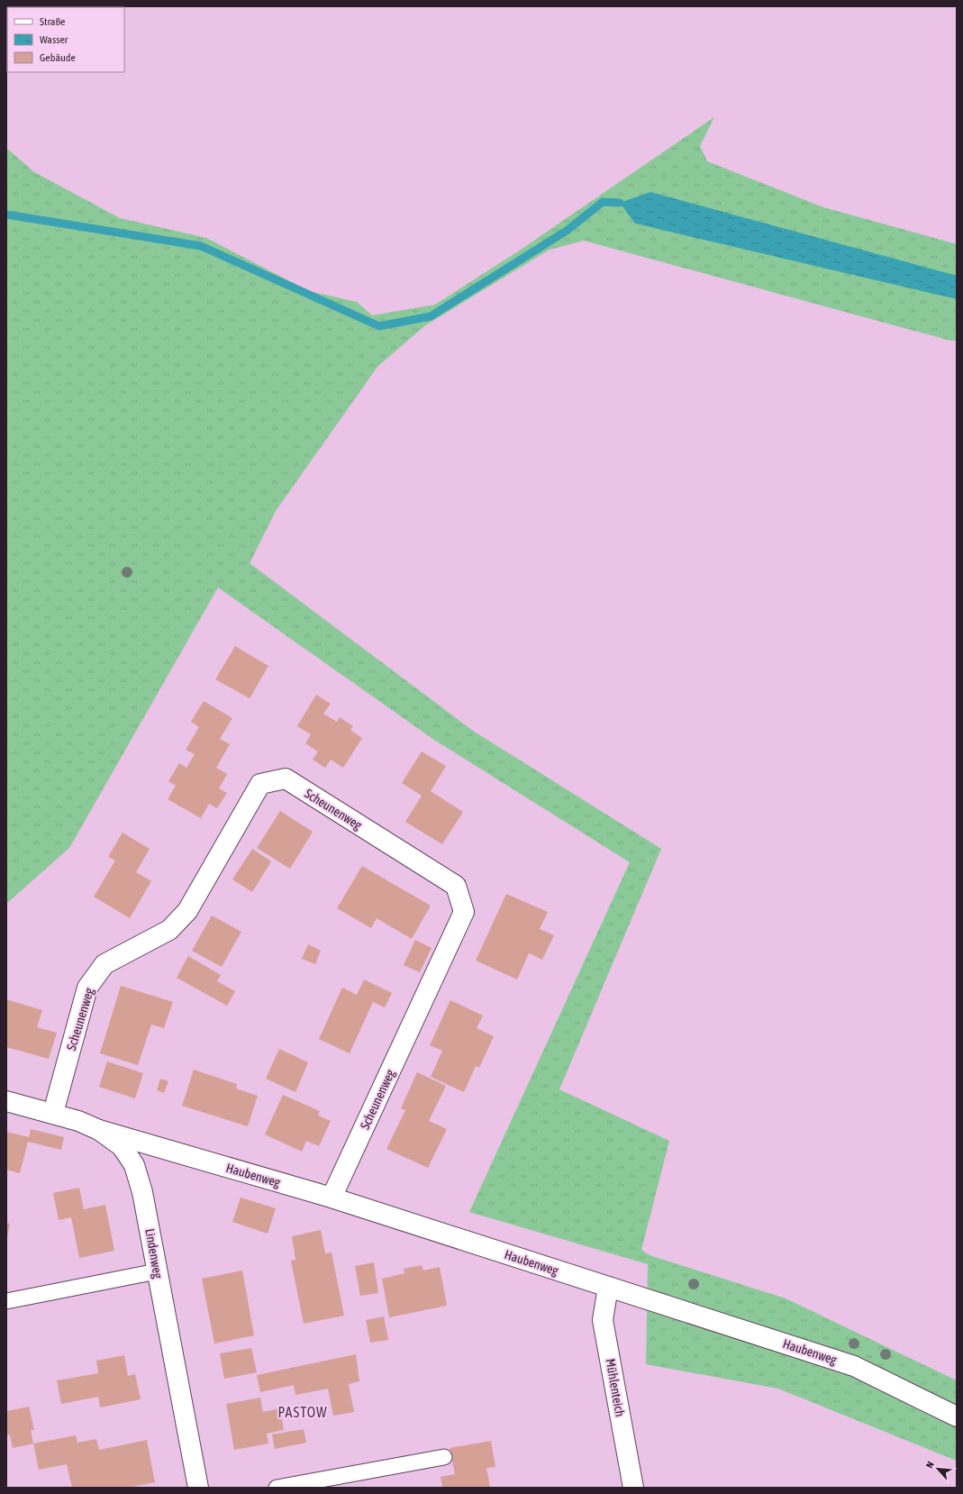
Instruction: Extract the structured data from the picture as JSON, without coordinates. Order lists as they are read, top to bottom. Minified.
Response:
{"streets":{"street":["Scheunenweg","Haubenweg","Lindenweg","Mühlenteich"]},"crossings":[["Scheunenweg","Haubenweg"],["Scheunenweg","Lindenweg"],["Haubenweg","Lindenweg"],["Haubenweg","Mühlenteich"]],"districts":["PASTOW"],"legend":["Straße","Wasser","Gebäude"],"north":"top left"}
